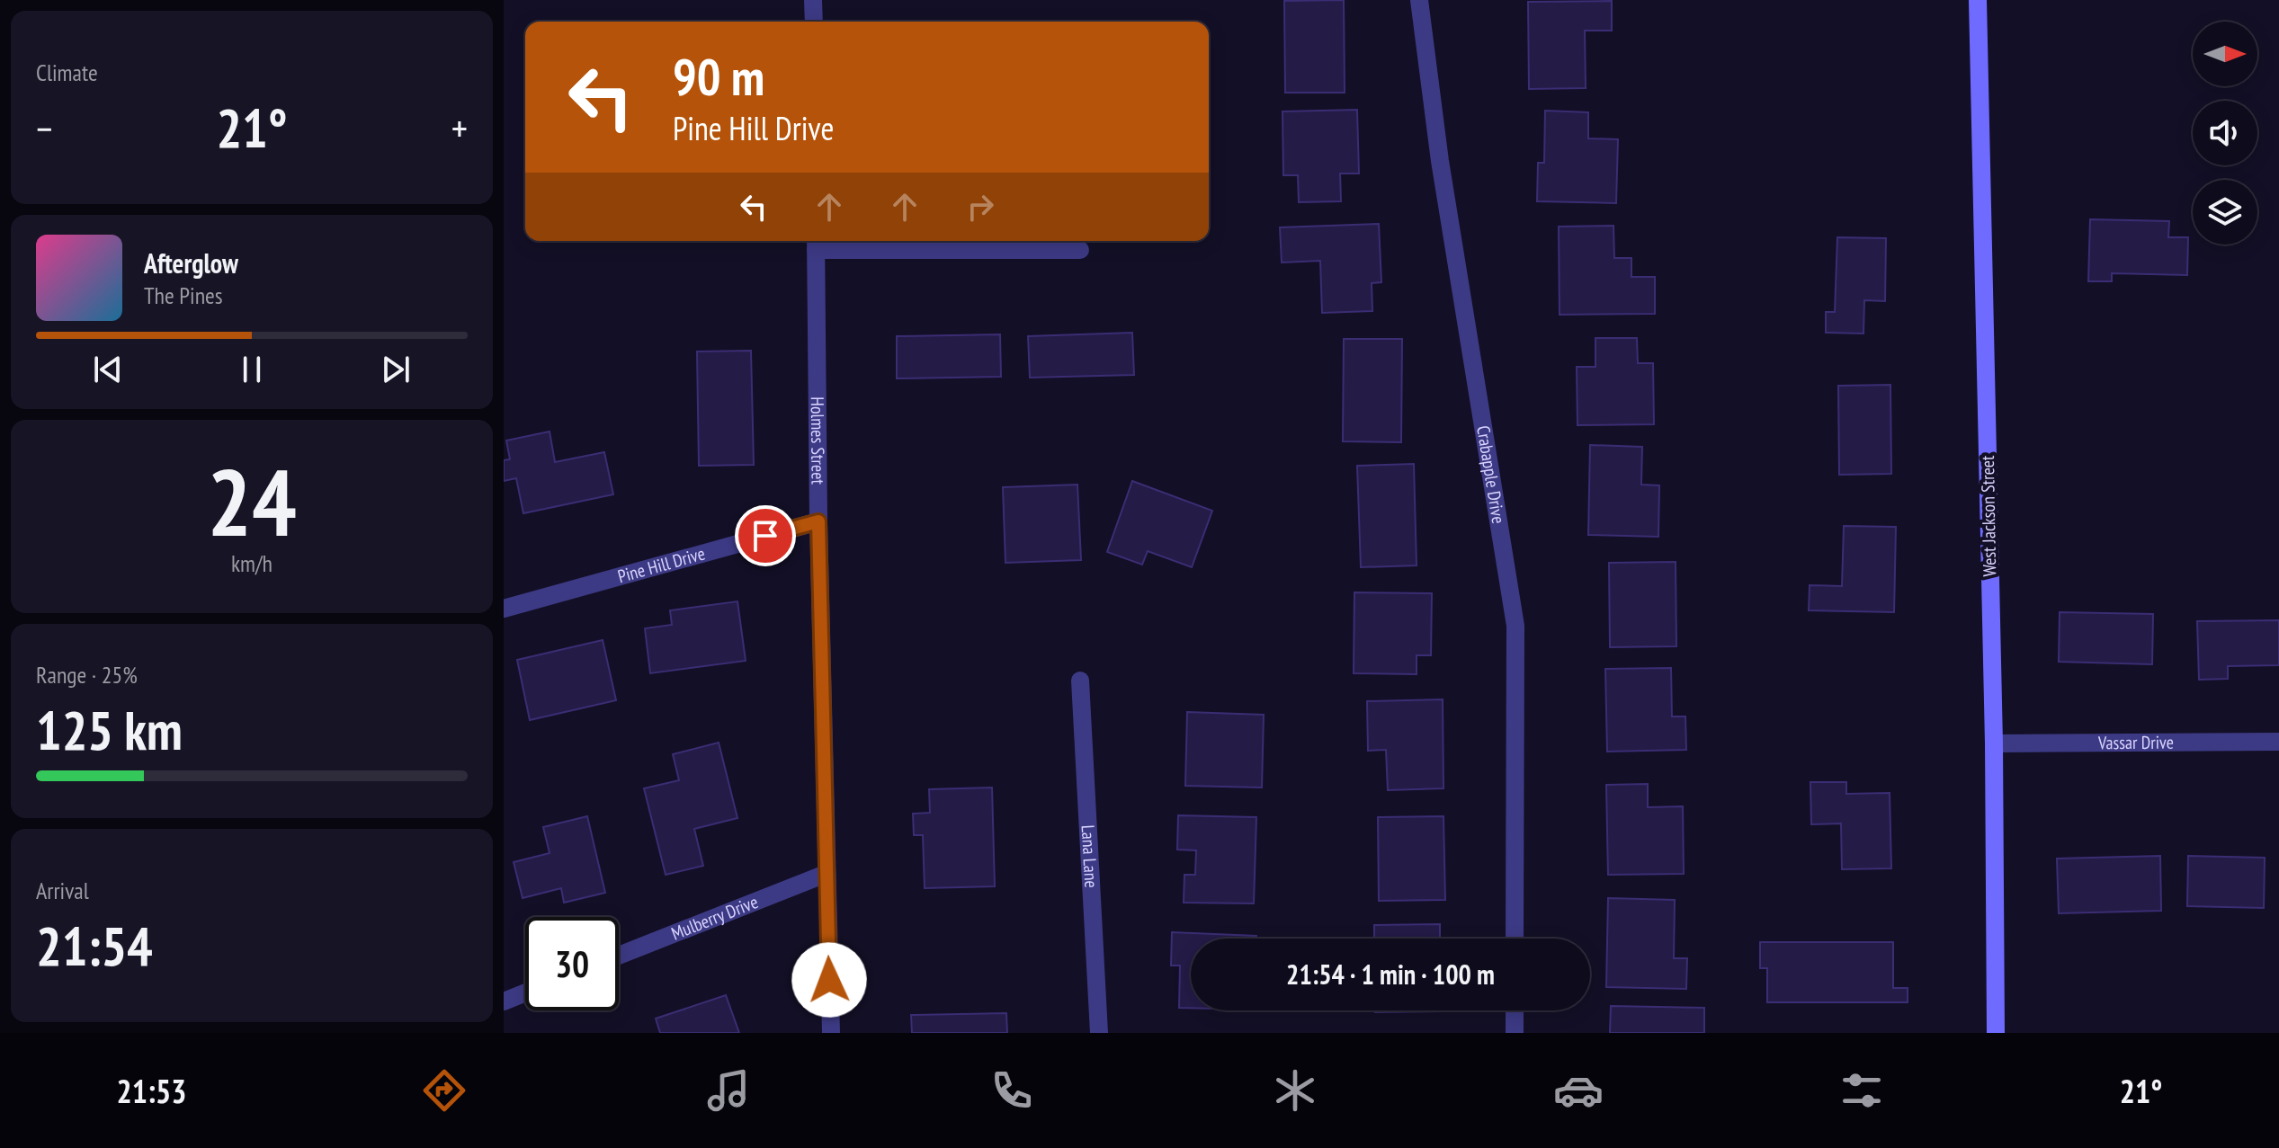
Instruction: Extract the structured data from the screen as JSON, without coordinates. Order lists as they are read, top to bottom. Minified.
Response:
{"streets":{"street":["Holmes Street","Crabapple Drive","West Jackson Street","Pine Hill Drive","Vassar Drive","Lana Lane","Mulberry Drive"]},"crossings":[["Holmes Street","Pine Hill Drive"],["Holmes Street","Mulberry Drive"],["West Jackson Street","Vassar Drive"]],"north":"right","page":{"tile":["Climate",["24","km/h"],["Range · 25%","125 km"],["Arrival","21:54"]],"turn":["90 m","Pine Hill Drive"],"heat":["−","21°","+"],"song":["Afterglow","The Pines"],"limit":"30","trip":"21:54 · 1 min · 100 m","tabs":["21:53","21°"]}}
